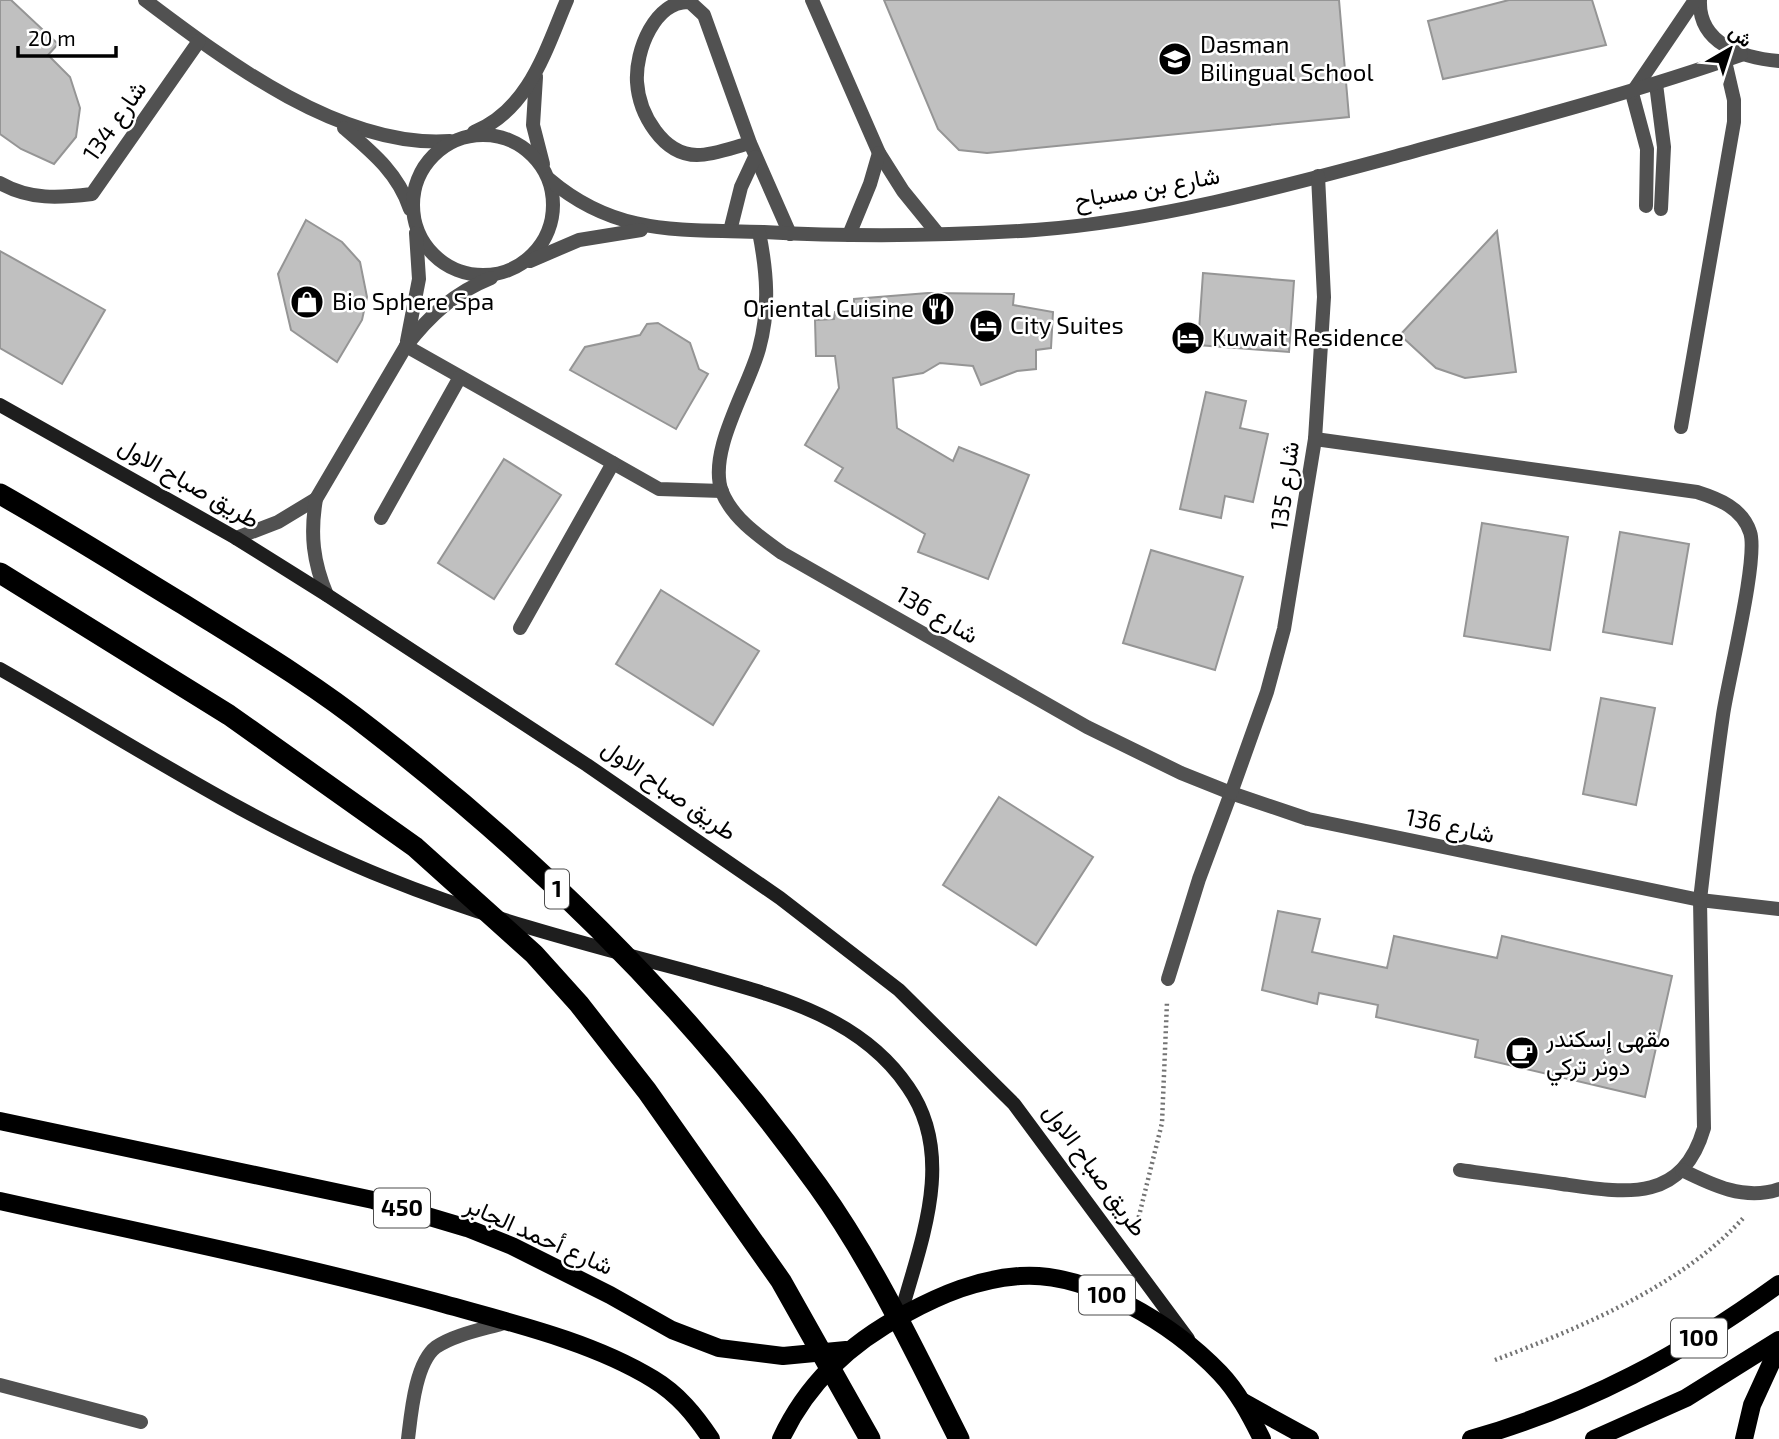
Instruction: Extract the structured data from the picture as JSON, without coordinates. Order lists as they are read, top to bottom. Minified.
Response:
{"streets":{"highway":["1"],"main road":["طريق صباح الاول","450","شارع أحمد الجابر","100"],"street":["شارع 134","شارع بن مسباح","شارع 135","شارع 136"]},"crossings":[["شارع بن مسباح","شارع 135"],["طريق صباح الاول","100"],["شارع 135","شارع 136"],["شارع أحمد الجابر","100"]],"places":{"school or university":["Dasman Bilingual School"],"shop":["Bio Sphere Spa"],"restaurant":["Oriental Cuisine"],"hotel":["City Suites","Kuwait Residence"],"cafe":["مقهى إسكندر دونر تركي"]},"scale_bar":"20 m","north":"top right"}
